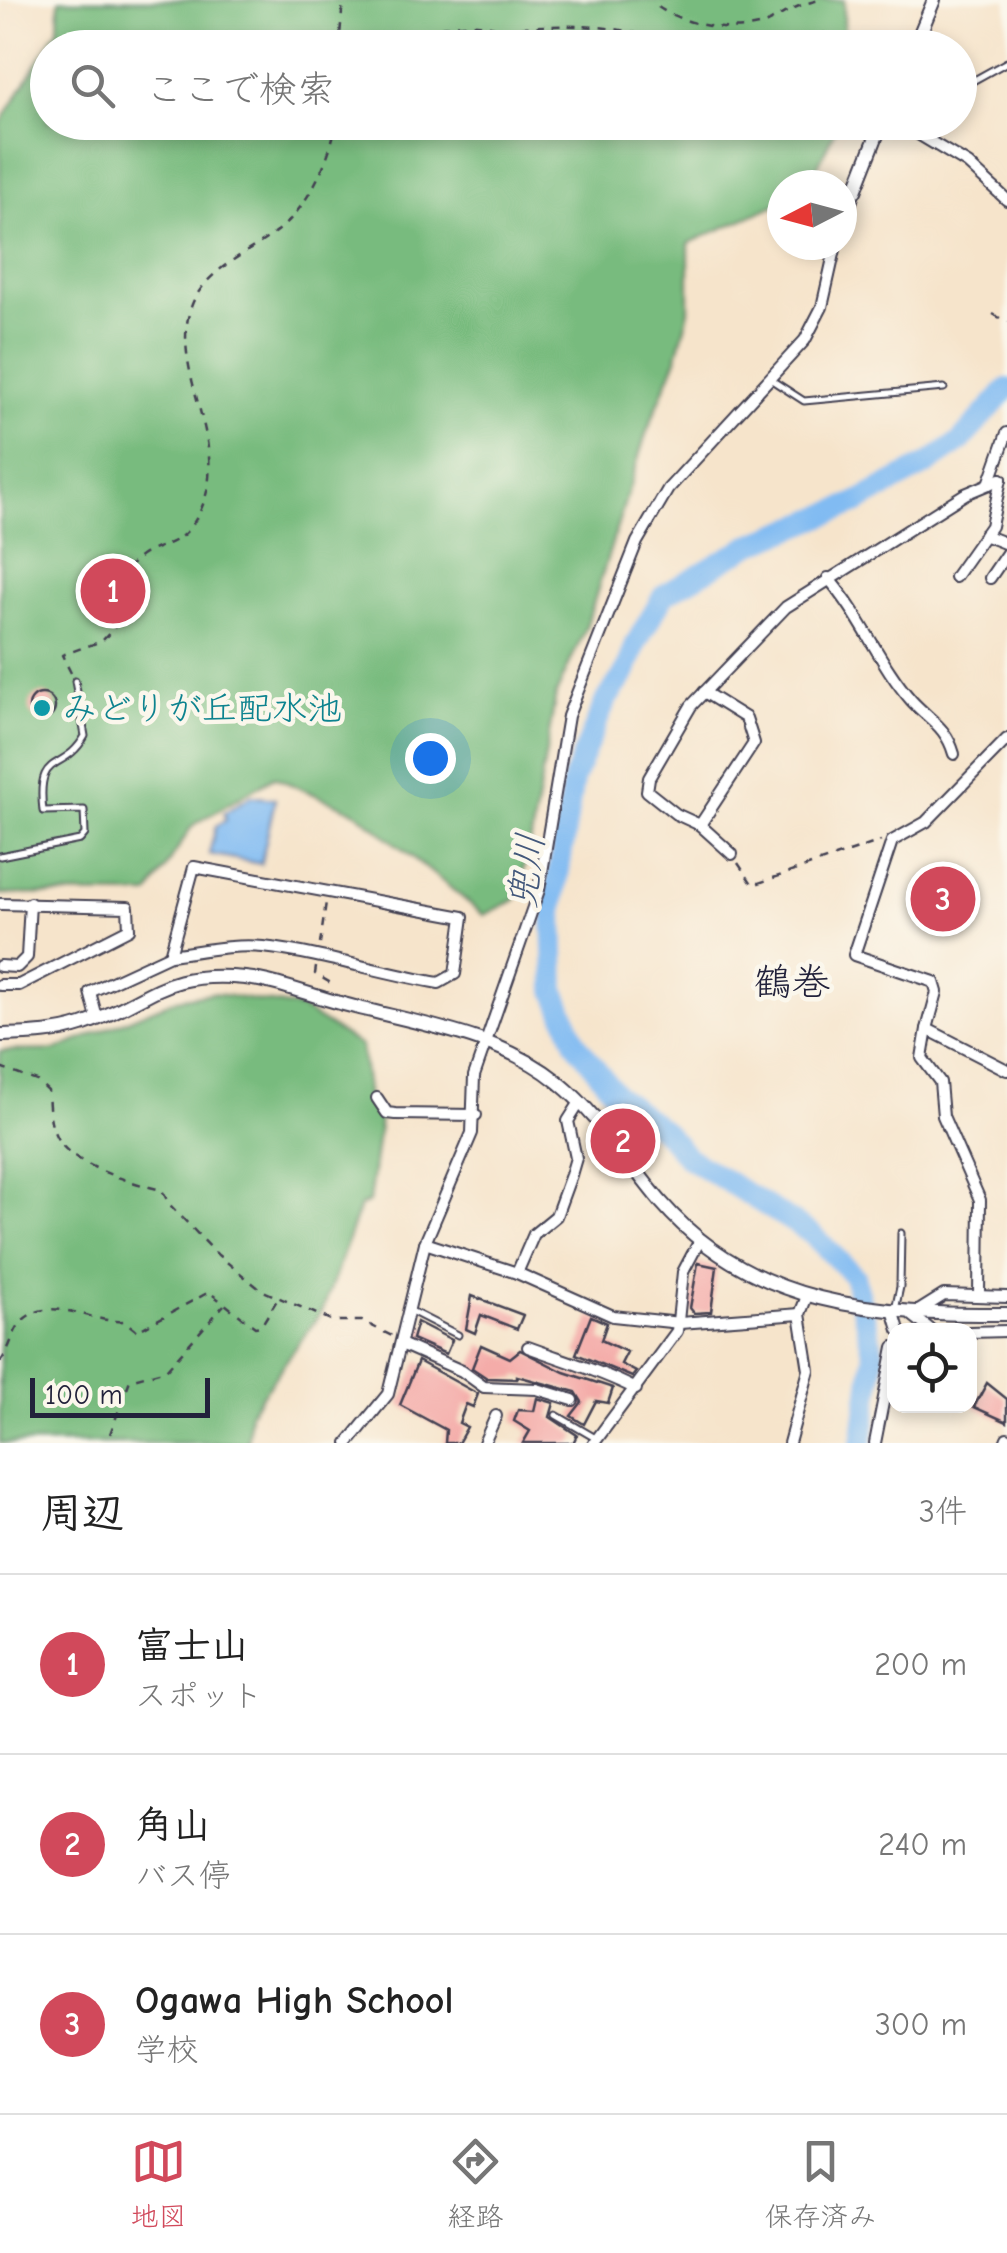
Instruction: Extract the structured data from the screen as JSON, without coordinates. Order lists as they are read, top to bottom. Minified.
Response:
{"districts":["鶴巻"],"water":["兜川"],"places":["みどりが丘配水池"],"scale_bar":"100 m","north":"left","page":{"search":"ここで検索","pins":["1","3","2"],"scale":"100 m","heading":["周辺","3件"],"list":[{"mark":"1","name":"富士山","note":"スポット","value":"200 m"},{"mark":"2","name":"角山","note":"バス停","value":"240 m"},{"mark":"3","name":"Ogawa High School","note":"学校","value":"300 m"}],"nav":["地図","経路","保存済み"]}}
